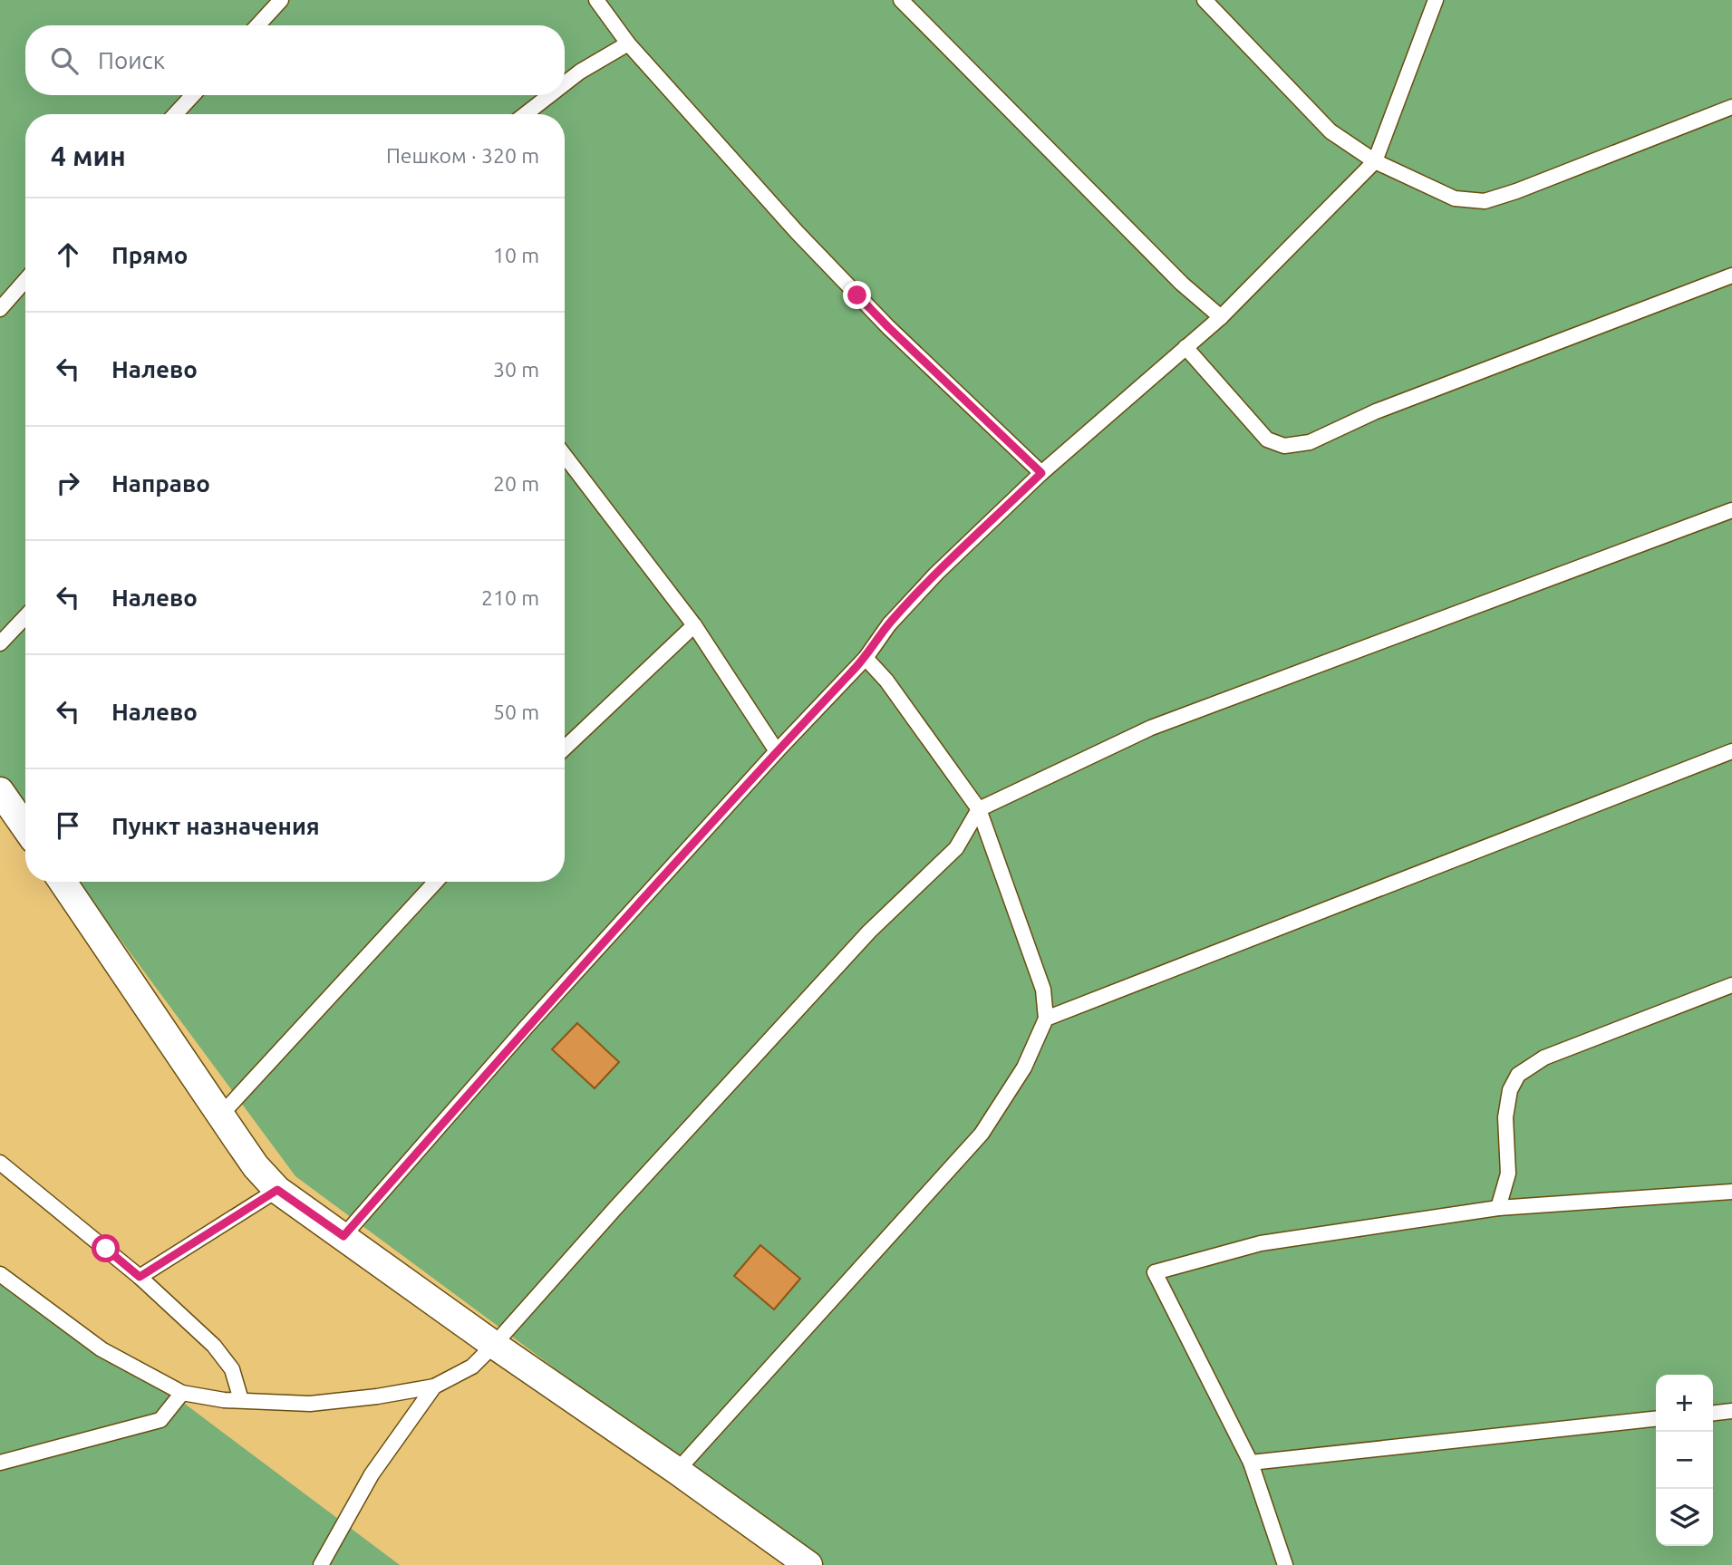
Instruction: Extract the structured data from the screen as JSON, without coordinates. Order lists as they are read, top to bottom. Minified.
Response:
{"page":{"search":"Поиск","heading":["4 мин","Пешком · 320 m"],"list":[["Прямо","10 m"],["Налево","30 m"],["Направо","20 m"],["Налево","210 m"],["Налево","50 m"],"Пункт назначения"],"map_buttons":["+","−"]}}
